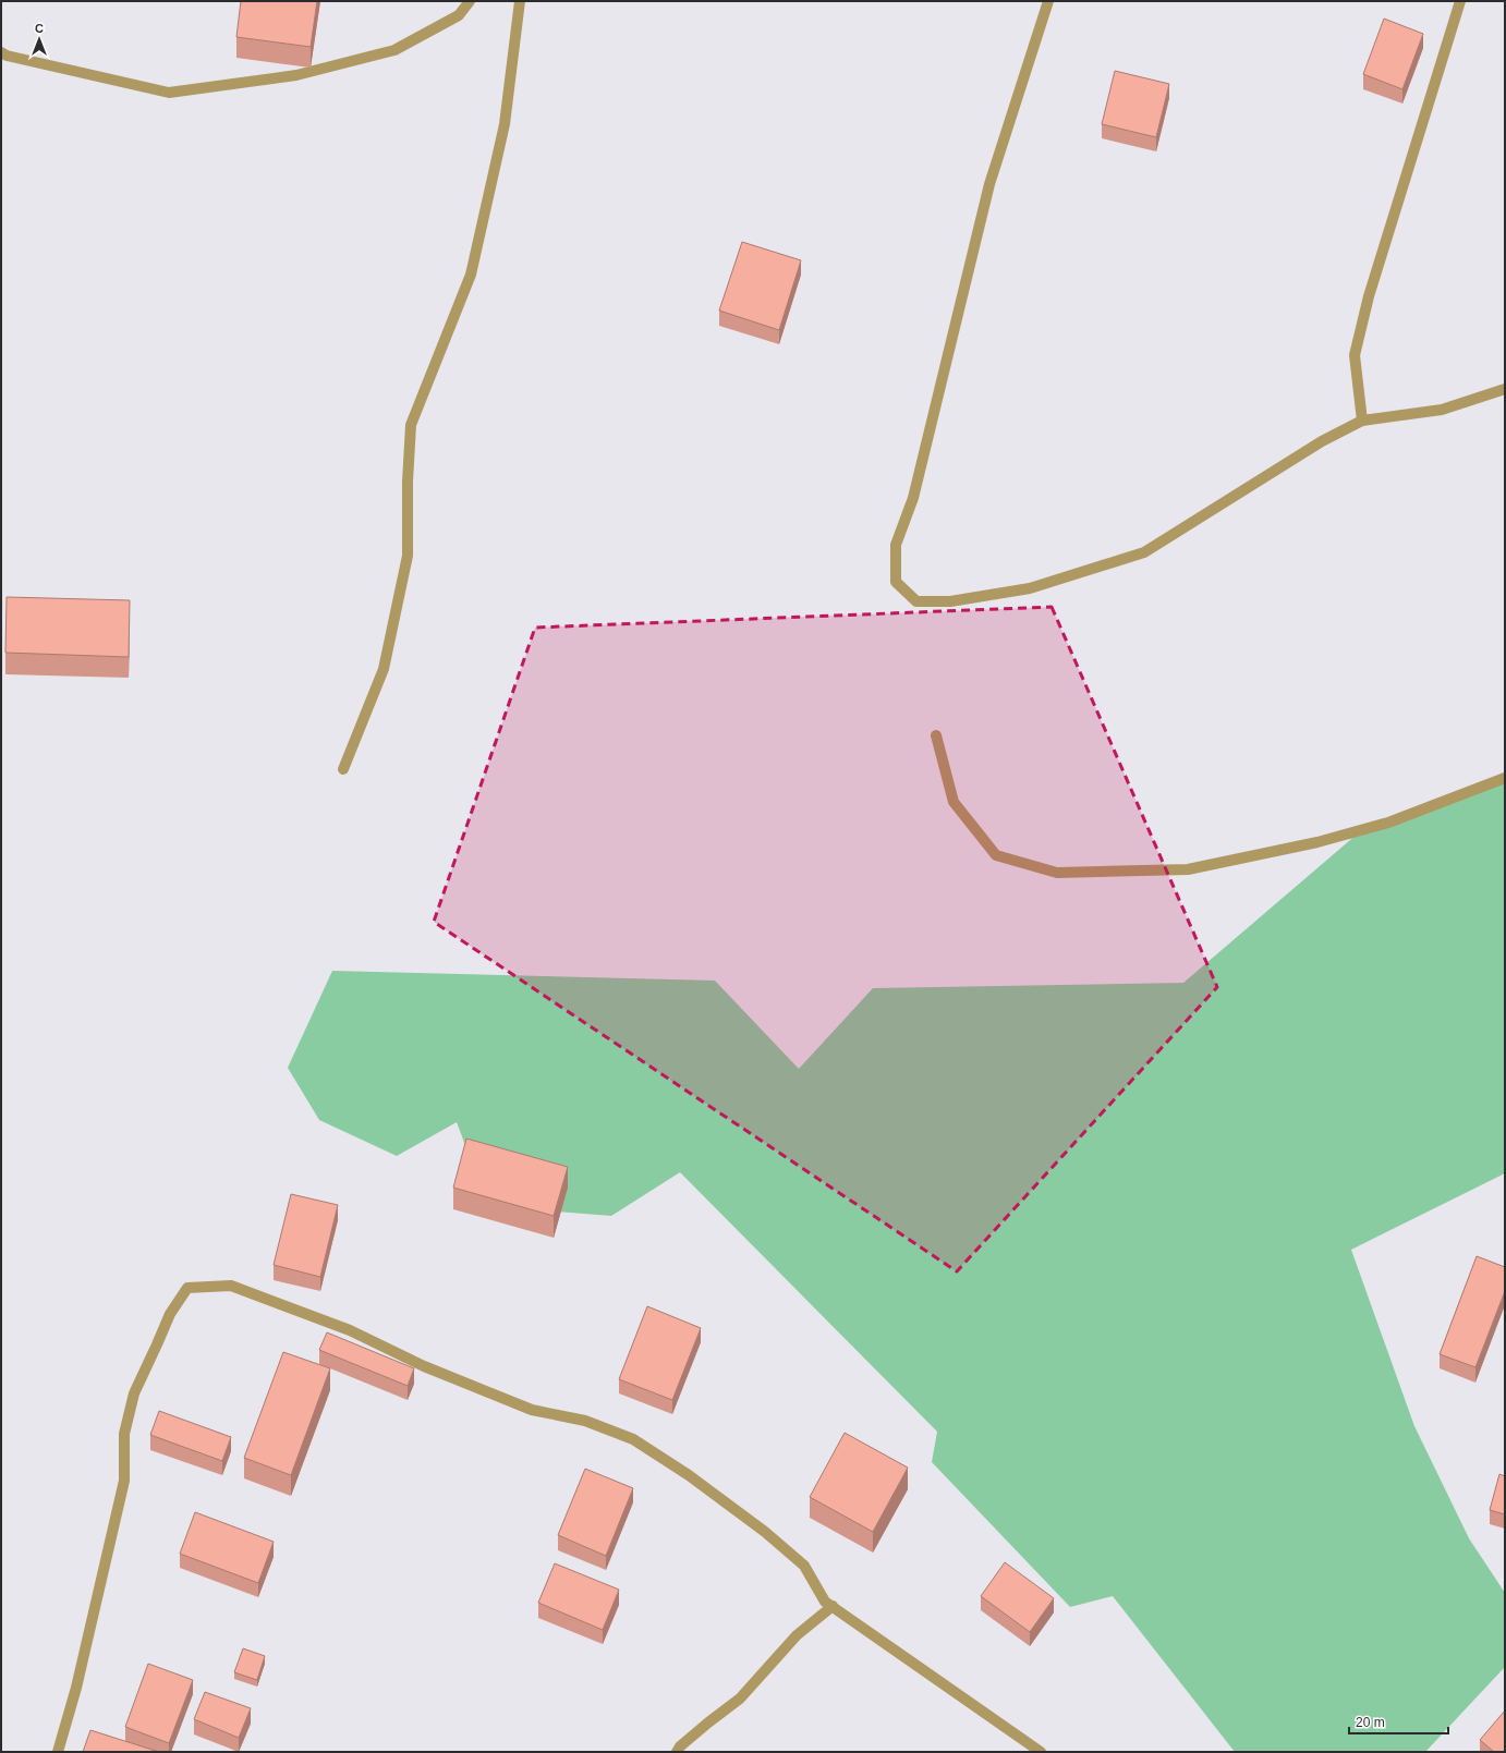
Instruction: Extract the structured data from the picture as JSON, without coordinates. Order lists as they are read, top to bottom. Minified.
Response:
{"scale_bar":"20 m","north":"top"}
